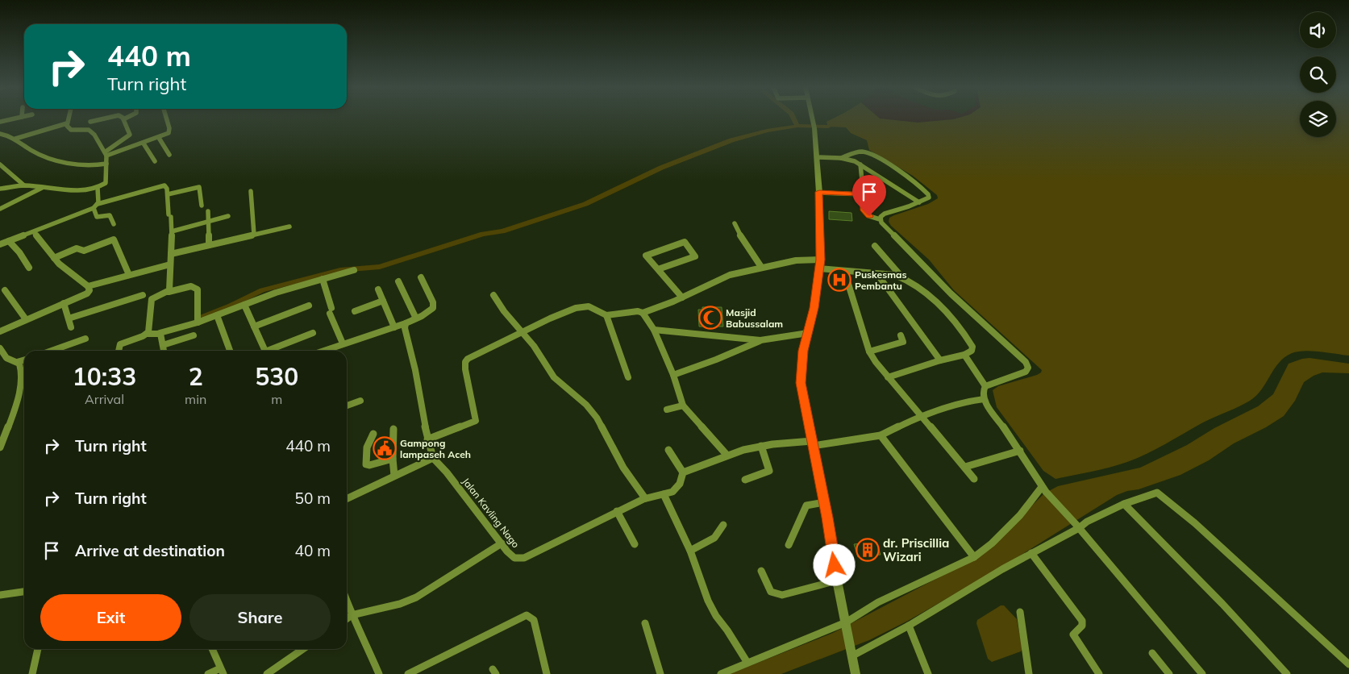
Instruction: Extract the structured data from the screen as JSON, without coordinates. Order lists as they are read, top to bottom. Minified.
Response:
{"streets":{"street":["Jalan Kavling Nago"]},"places":{"hospital":["Puskesmas Pembantu"],"mosque":["Masjid Babussalam"],"public building":["Gampong lampaseh Aceh"],"building":["dr. Priscillia Wizari"]},"page":{"turn":["440 m","Turn right"],"eta":["10:33","Arrival","2","min","530","m"],"list":[{"name":"Turn right","value":"440 m"},{"name":"Turn right","value":"50 m"},{"name":"Arrive at destination","value":"40 m"}],"buttons":["Exit","Share"]}}
